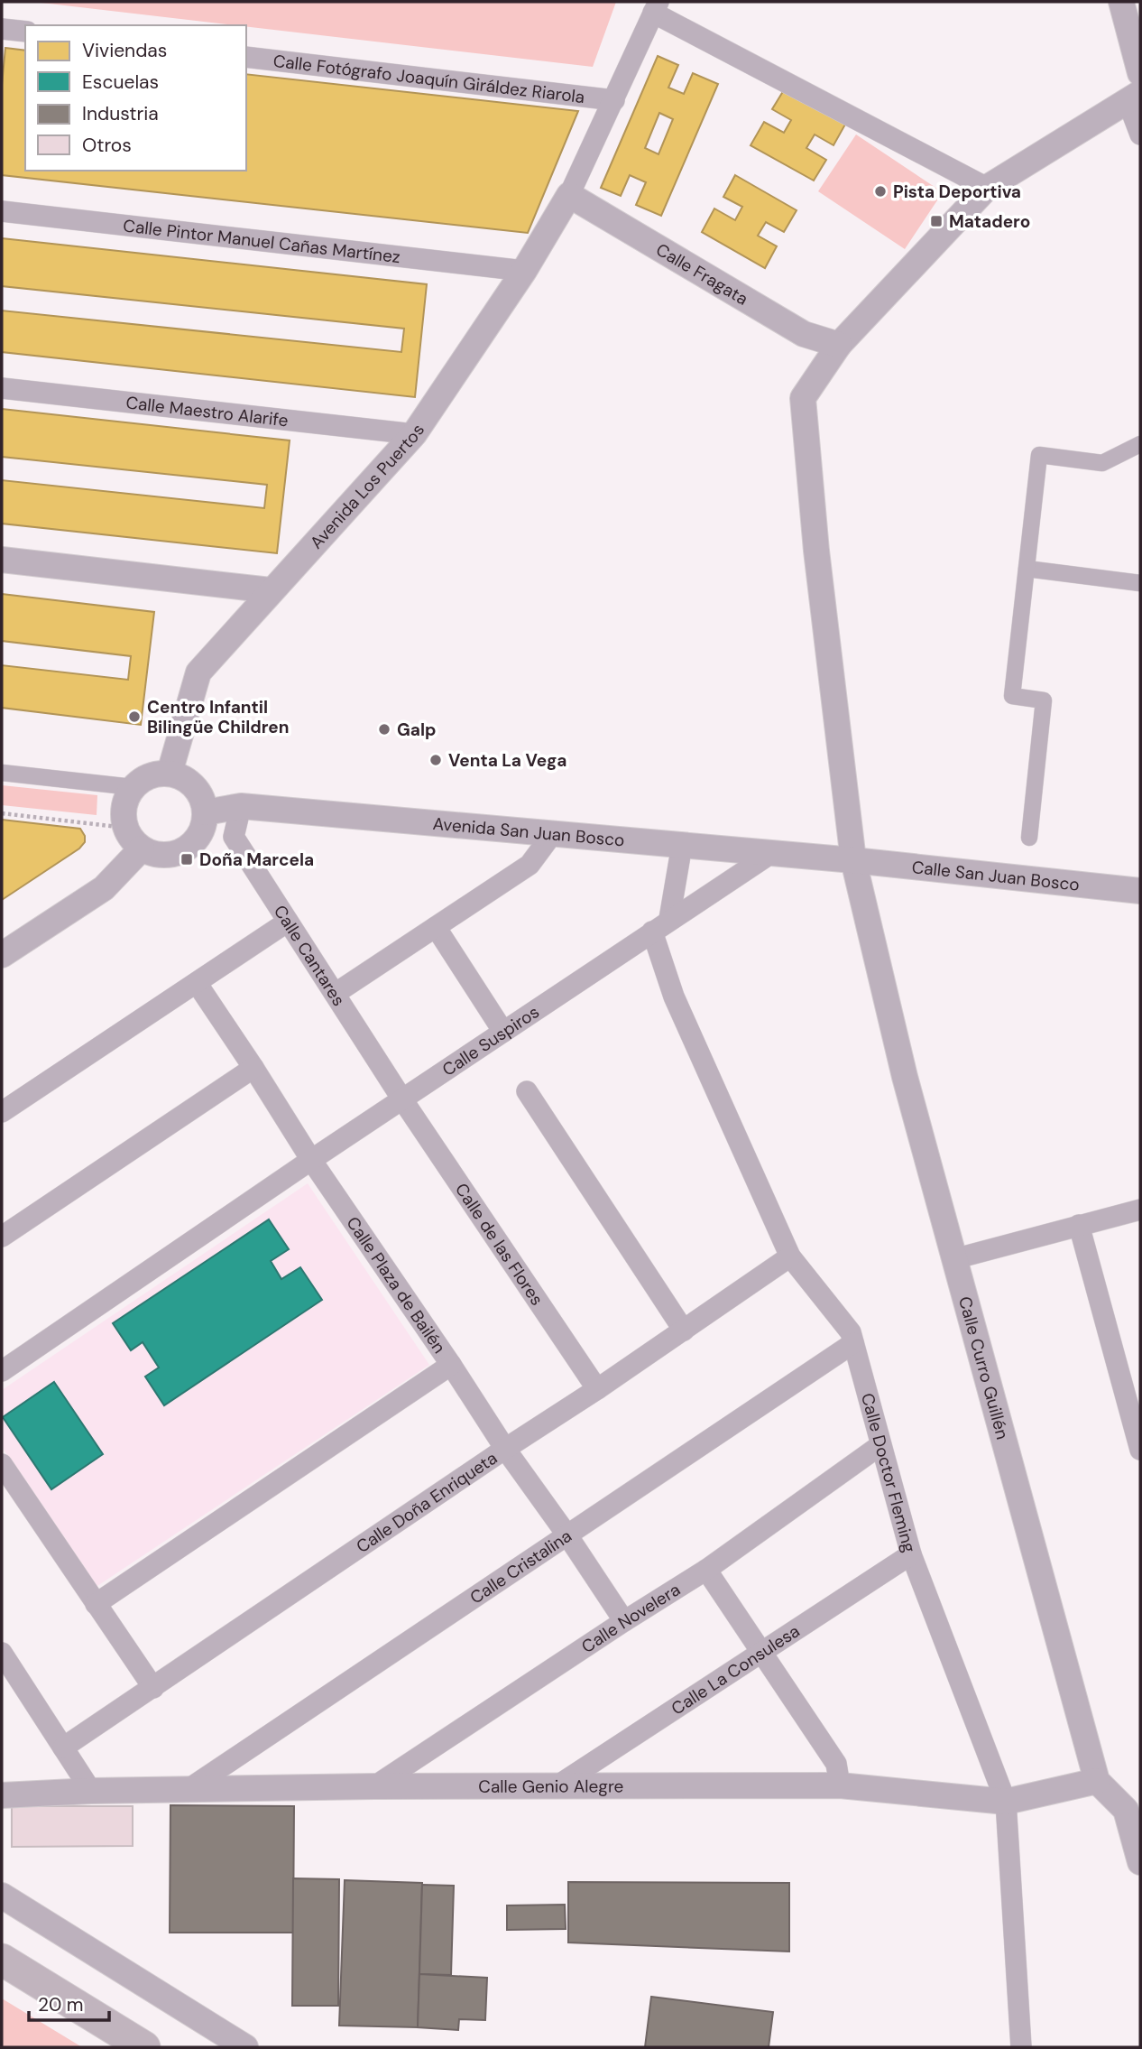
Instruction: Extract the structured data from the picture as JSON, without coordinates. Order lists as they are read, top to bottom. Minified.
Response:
{"streets":{"street":["Calle Fotógrafo Joaquín Giráldez Riarola","Calle Pintor Manuel Cañas Martínez","Calle Fragata","Calle Maestro Alarife","Avenida Los Puertos","Avenida San Juan Bosco","Calle San Juan Bosco","Calle Cantares","Calle Suspiros","Calle de las Flores","Calle Plaza de Bailén","Calle Curro Guillén","Calle Doctor Fleming","Calle Doña Enriqueta","Calle Cristalina","Calle Novelera","Calle La Consulesa","Calle Genio Alegre"]},"crossings":[["Calle Pintor Manuel Cañas Martínez","Avenida Los Puertos"],["Calle Fragata","Avenida Los Puertos"],["Calle Fragata","Calle Curro Guillén"],["Calle Maestro Alarife","Avenida Los Puertos"],["Avenida Los Puertos","Avenida San Juan Bosco"],["Avenida San Juan Bosco","Calle San Juan Bosco"],["Avenida San Juan Bosco","Calle Cantares"],["Avenida San Juan Bosco","Calle Suspiros"],["Avenida San Juan Bosco","Calle Curro Guillén"],["Calle San Juan Bosco","Calle Curro Guillén"],["Calle Cantares","Calle Suspiros"],["Calle Cantares","Calle de las Flores"],["Calle Suspiros","Calle de las Flores"],["Calle Suspiros","Calle Plaza de Bailén"],["Calle Suspiros","Calle Doctor Fleming"],["Calle de las Flores","Calle Doña Enriqueta"],["Calle Curro Guillén","Calle Genio Alegre"],["Calle Doctor Fleming","Calle Doña Enriqueta"],["Calle Doctor Fleming","Calle Cristalina"],["Calle Doctor Fleming","Calle Novelera"],["Calle Doctor Fleming","Calle La Consulesa"],["Calle Doctor Fleming","Calle Genio Alegre"],["Calle Cristalina","Calle Genio Alegre"],["Calle Novelera","Calle Genio Alegre"],["Calle La Consulesa","Calle Genio Alegre"]],"places":{"other":["Pista Deportiva","Centro Infantil Bilingüe Children","Galp","Venta La Vega"],"transit":["Matadero","Doña Marcela"]},"legend":["Viviendas","Escuelas","Industria","Otros"],"scale_bar":"20 m"}
